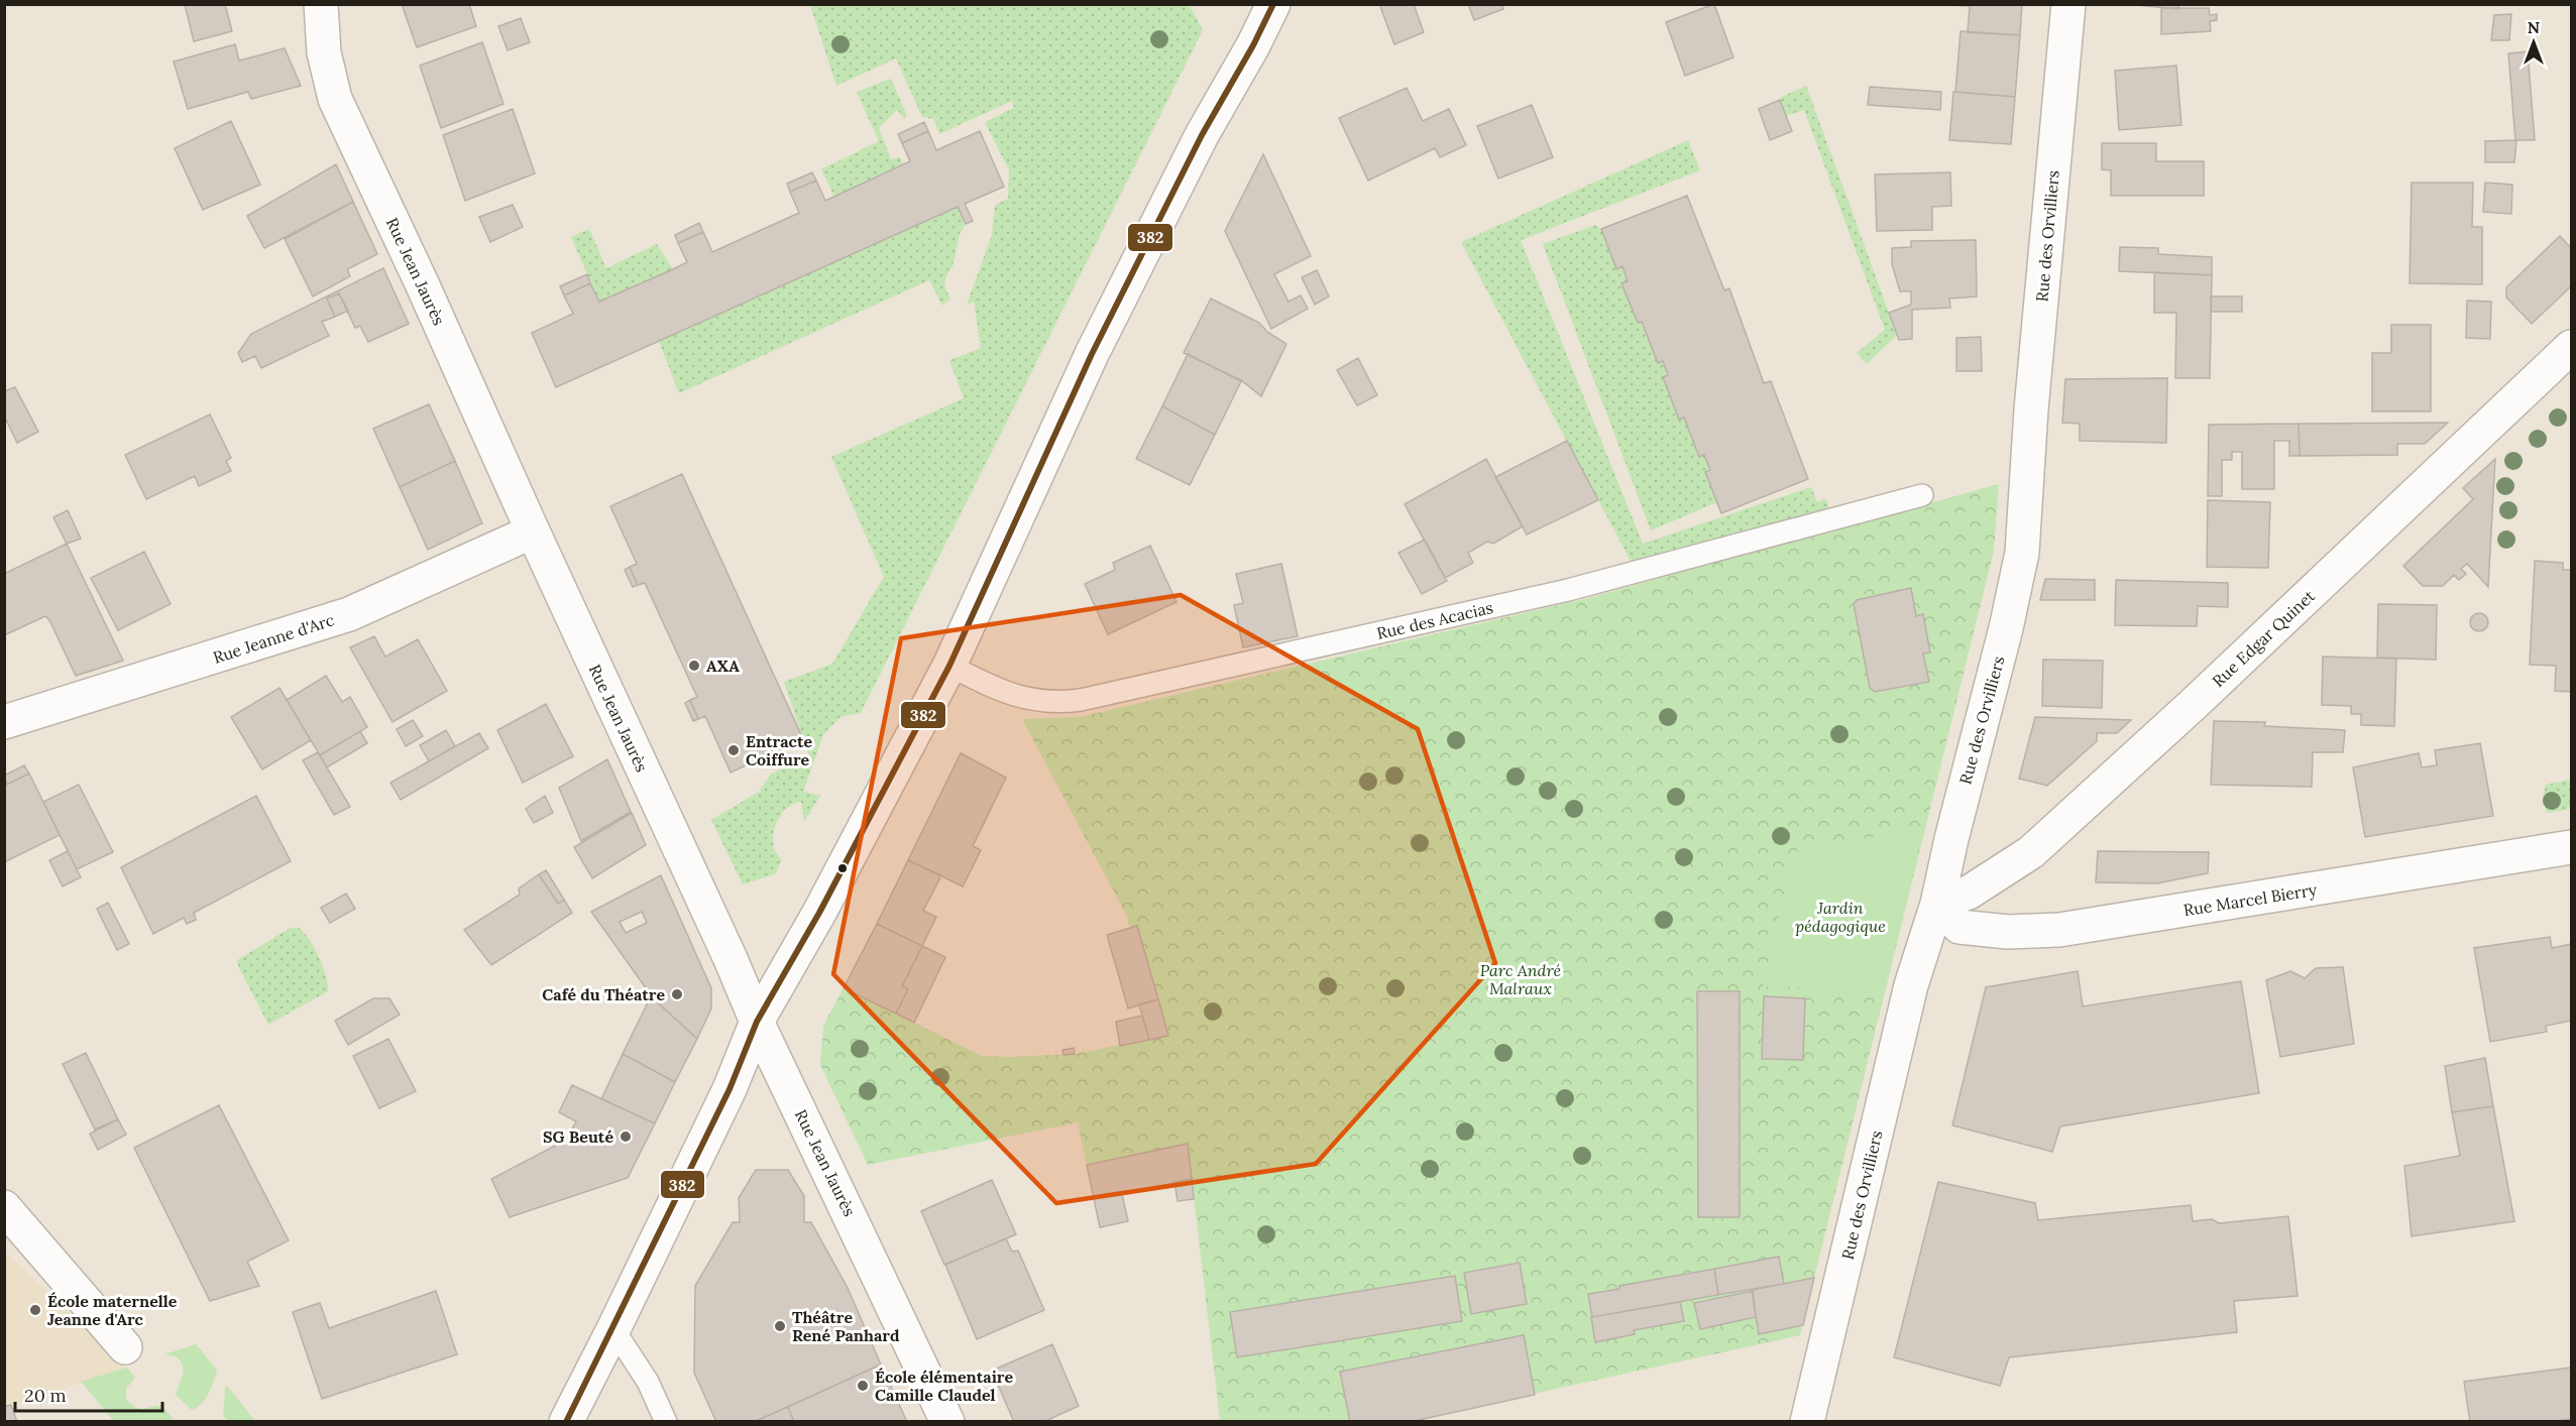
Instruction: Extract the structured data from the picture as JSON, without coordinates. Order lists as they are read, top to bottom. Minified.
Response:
{"streets":{"street":["Rue des Orvilliers","Rue Jean Jaurès","Rue Jeanne d'Arc","Rue Edgar Quinet","Rue Marcel Bierry"],"lane":["Rue des Acacias"]},"crossings":[["Rue des Orvilliers","Rue Edgar Quinet"],["Rue des Orvilliers","Rue Marcel Bierry"],["Rue Jean Jaurès","Rue Jeanne d'Arc"],["Rue Edgar Quinet","Rue Marcel Bierry"]],"parks":["Jardin pédagogique","Parc André Malraux"],"places":["AXA","Entracte Coiffure","Café du Théatre","SG Beuté","École maternelle Jeanne d'Arc","Théâtre René Panhard","École élémentaire Camille Claudel"],"lines":["transit line 382"],"scale_bar":"20 m","north":"top"}
